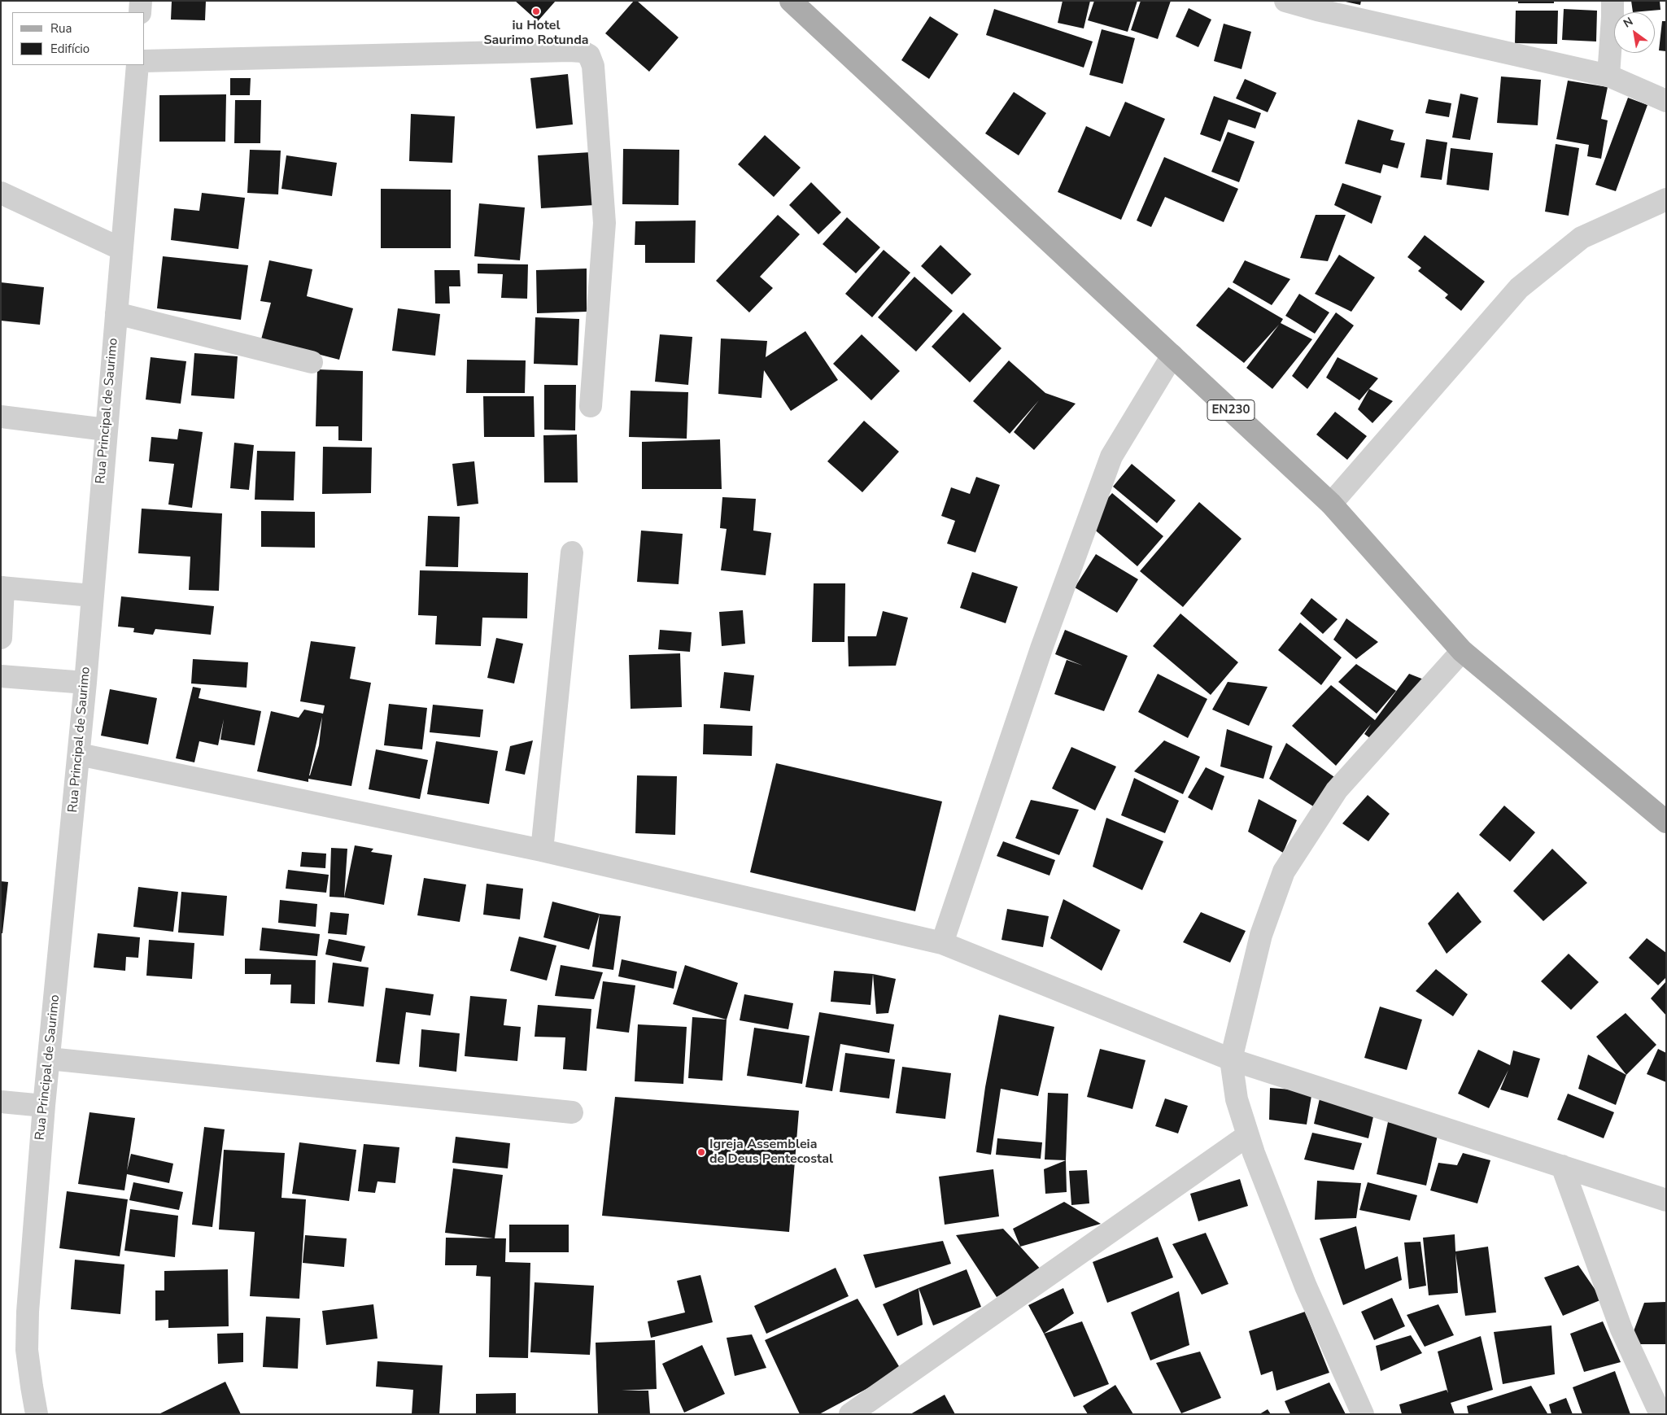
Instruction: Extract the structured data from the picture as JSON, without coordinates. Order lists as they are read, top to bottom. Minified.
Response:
{"streets":{"main road":["EN230"],"street":["Rua Principal de Saurimo"]},"places":["iu Hotel Saurimo Rotunda","Igreja Assembleia de Deus Pentecostal"],"legend":["Rua","Edifício"],"north":"top left"}
